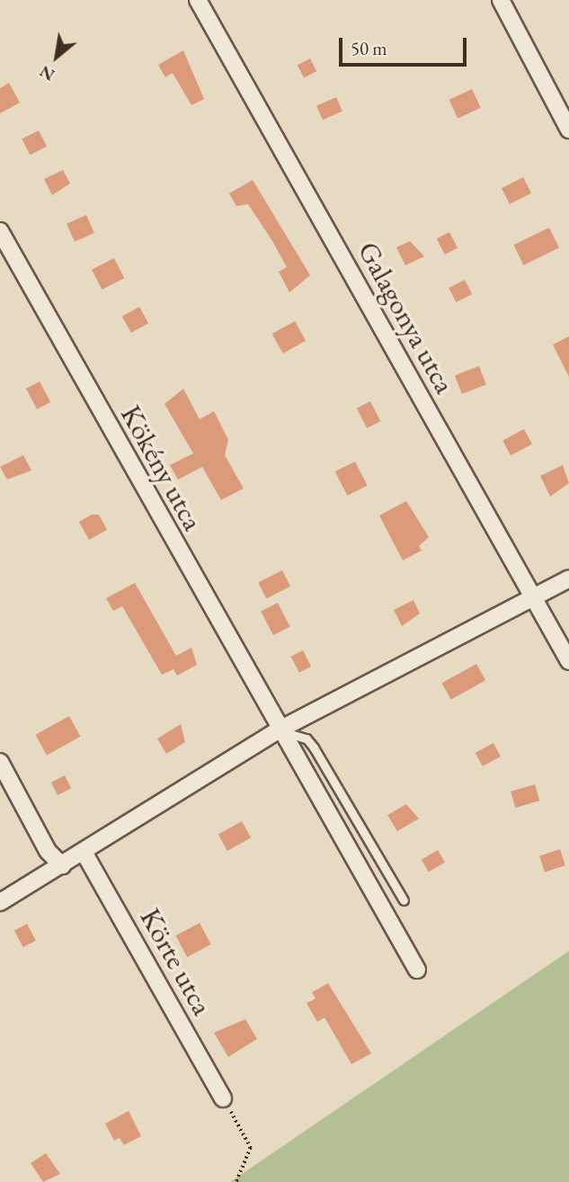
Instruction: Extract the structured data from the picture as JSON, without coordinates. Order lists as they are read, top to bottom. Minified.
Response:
{"streets":{"street":["Galagonya utca","Kökény utca","Körte utca"]},"scale_bar":"50 m","north":"bottom left"}
